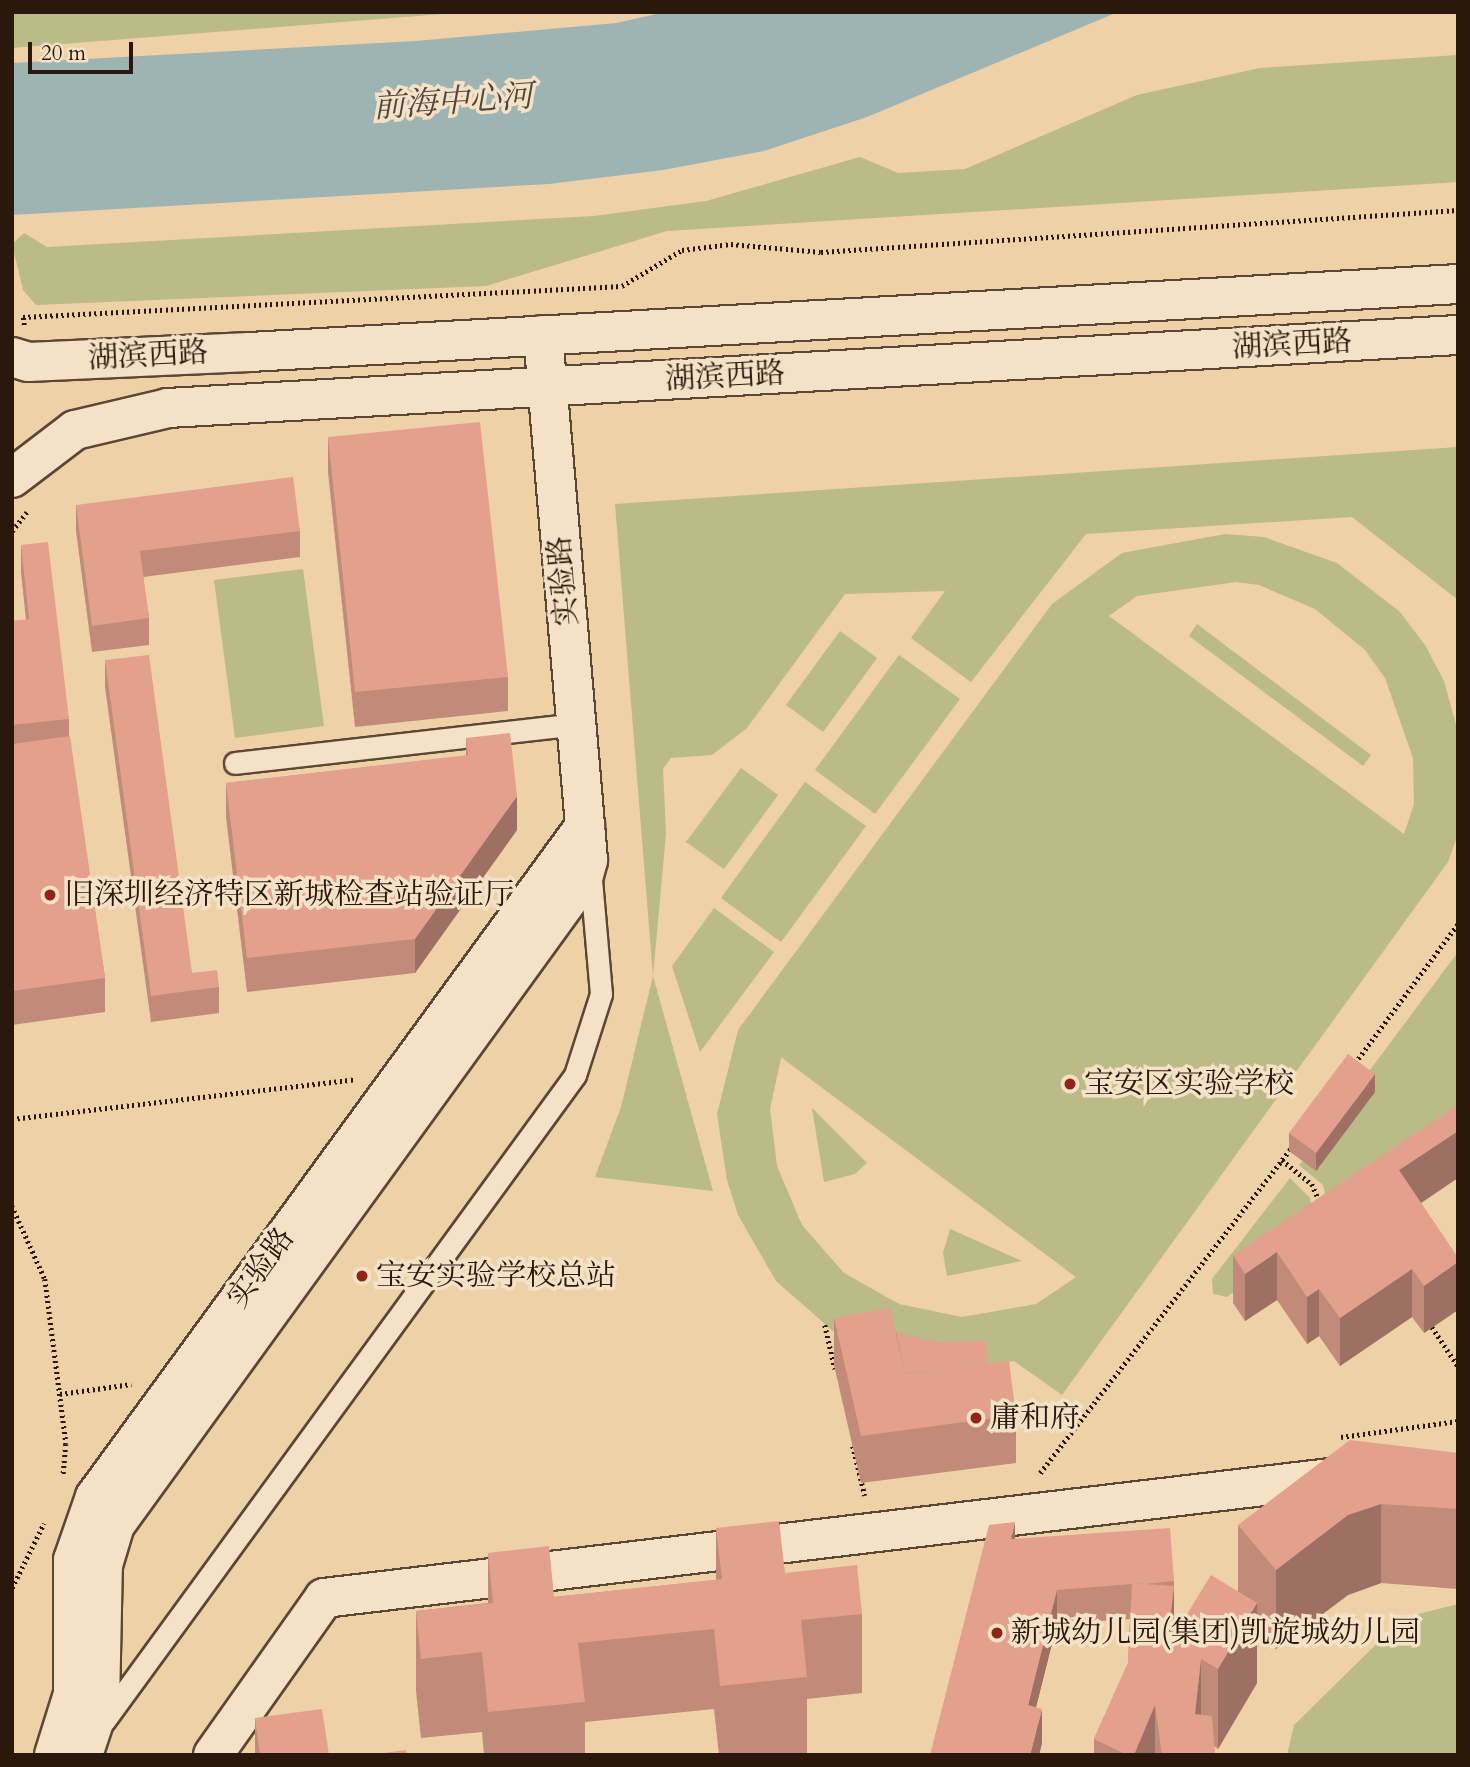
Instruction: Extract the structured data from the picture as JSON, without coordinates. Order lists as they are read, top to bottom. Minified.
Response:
{"streets":{"street":["湖滨西路","实验路"]},"crossings":[["湖滨西路","实验路"]],"water":["前海中心河"],"places":["旧深圳经济特区新城检查站验证厅","宝安区实验学校","宝安实验学校总站","庸和府","新城幼儿园(集团)凯旋城幼儿园"],"scale_bar":"20 m"}
